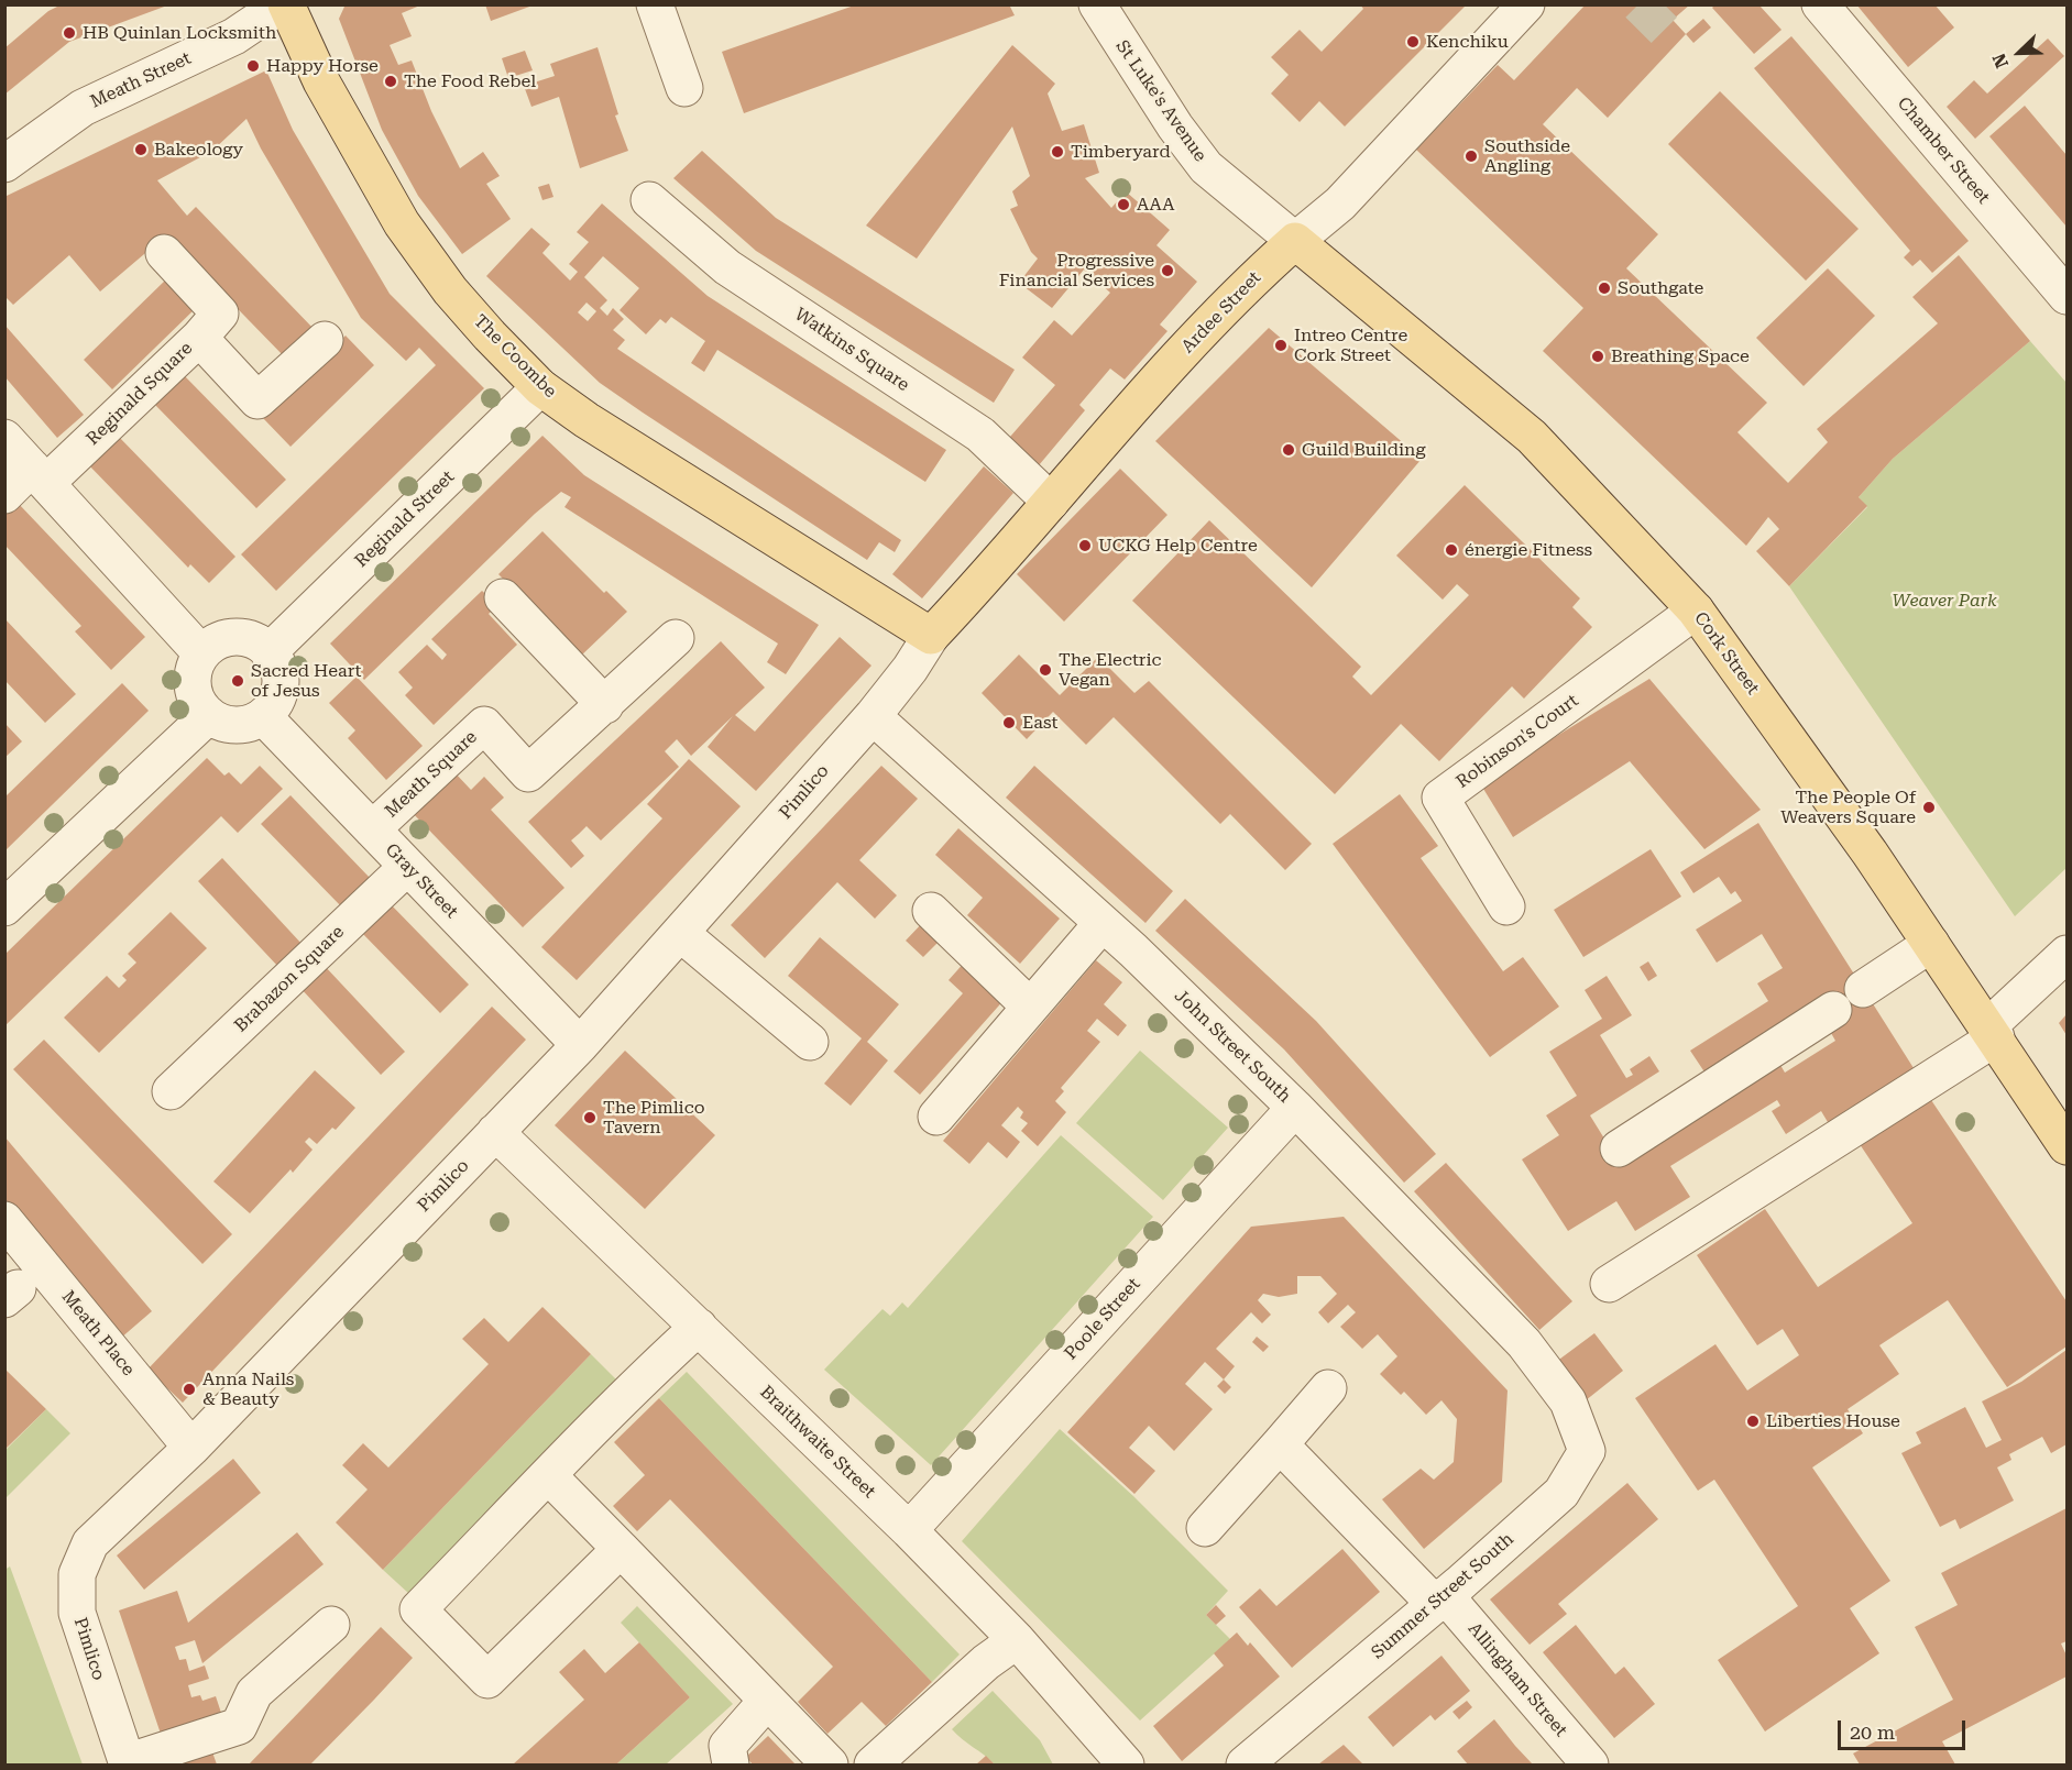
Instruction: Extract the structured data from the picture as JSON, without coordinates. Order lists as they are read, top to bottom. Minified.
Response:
{"streets":{"main road":["Ardee Street","The Coombe","Cork Street"],"street":["Meath Street","St Luke's Avenue","Chamber Street","Watkins Square","Reginald Square","Reginald Street","Robinson's Court","Meath Square","Pimlico","Gray Street","Brabazon Square","John Street South","Poole Street","Meath Place","Braithwaite Street","Summer Street South","Allingham Street"]},"crossings":[["Meath Street","The Coombe"],["St Luke's Avenue","Ardee Street"],["St Luke's Avenue","Cork Street"],["Ardee Street","Watkins Square"],["Ardee Street","The Coombe"],["Ardee Street","Cork Street"],["Ardee Street","Pimlico"],["The Coombe","Reginald Street"],["The Coombe","Pimlico"],["Reginald Street","Gray Street"],["Cork Street","Robinson's Court"],["Meath Square","Gray Street"],["Pimlico","Gray Street"],["Pimlico","John Street South"],["Pimlico","Meath Place"],["Pimlico","Braithwaite Street"],["Gray Street","Brabazon Square"],["John Street South","Poole Street"],["John Street South","Summer Street South"],["Poole Street","Braithwaite Street"],["Summer Street South","Allingham Street"]],"parks":["Weaver Park"],"places":["HB Quinlan Locksmith","Kenchiku","Happy Horse","The Food Rebel","Bakeology","Timberyard","Southside Angling","AAA","Progressive Financial Services","Southgate","Intreo Centre Cork Street","Breathing Space","Guild Building","UCKG Help Centre","énergie Fitness","The Electric Vegan","Sacred Heart of Jesus","East","The People Of Weavers Square","The Pimlico Tavern","Anna Nails & Beauty","Liberties House"],"scale_bar":"20 m","north":"bottom left"}
